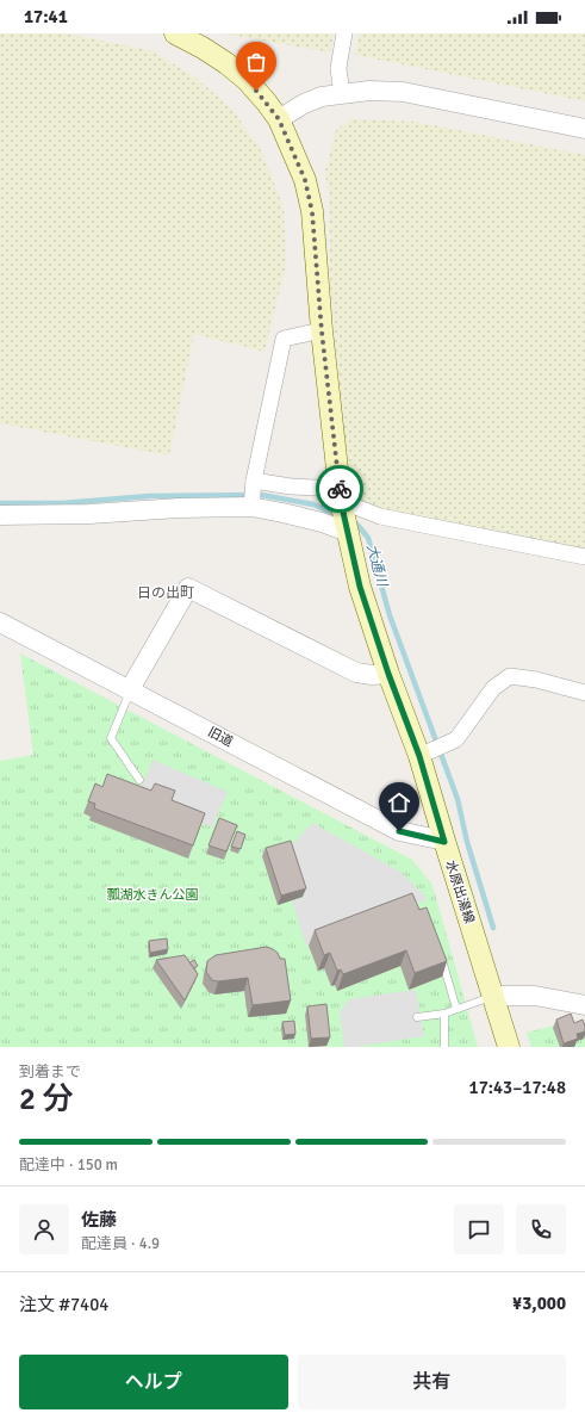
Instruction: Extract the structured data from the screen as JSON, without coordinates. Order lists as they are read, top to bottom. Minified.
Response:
{"streets":{"main road":["水原出湯線"],"street":["旧道"]},"crossings":[["旧道","水原出湯線"]],"districts":["日の出町"],"water":["大通川"],"parks":["瓢湖水きん公園"],"page":{"status":"17:41","heading":["2 分","到着まで","17:43–17:48"],"panel":["佐藤","配達員 · 4.9","注文 #7404","¥3,000"],"bar":"配達中 · 150 m","buttons":["ヘルプ","共有"]}}
